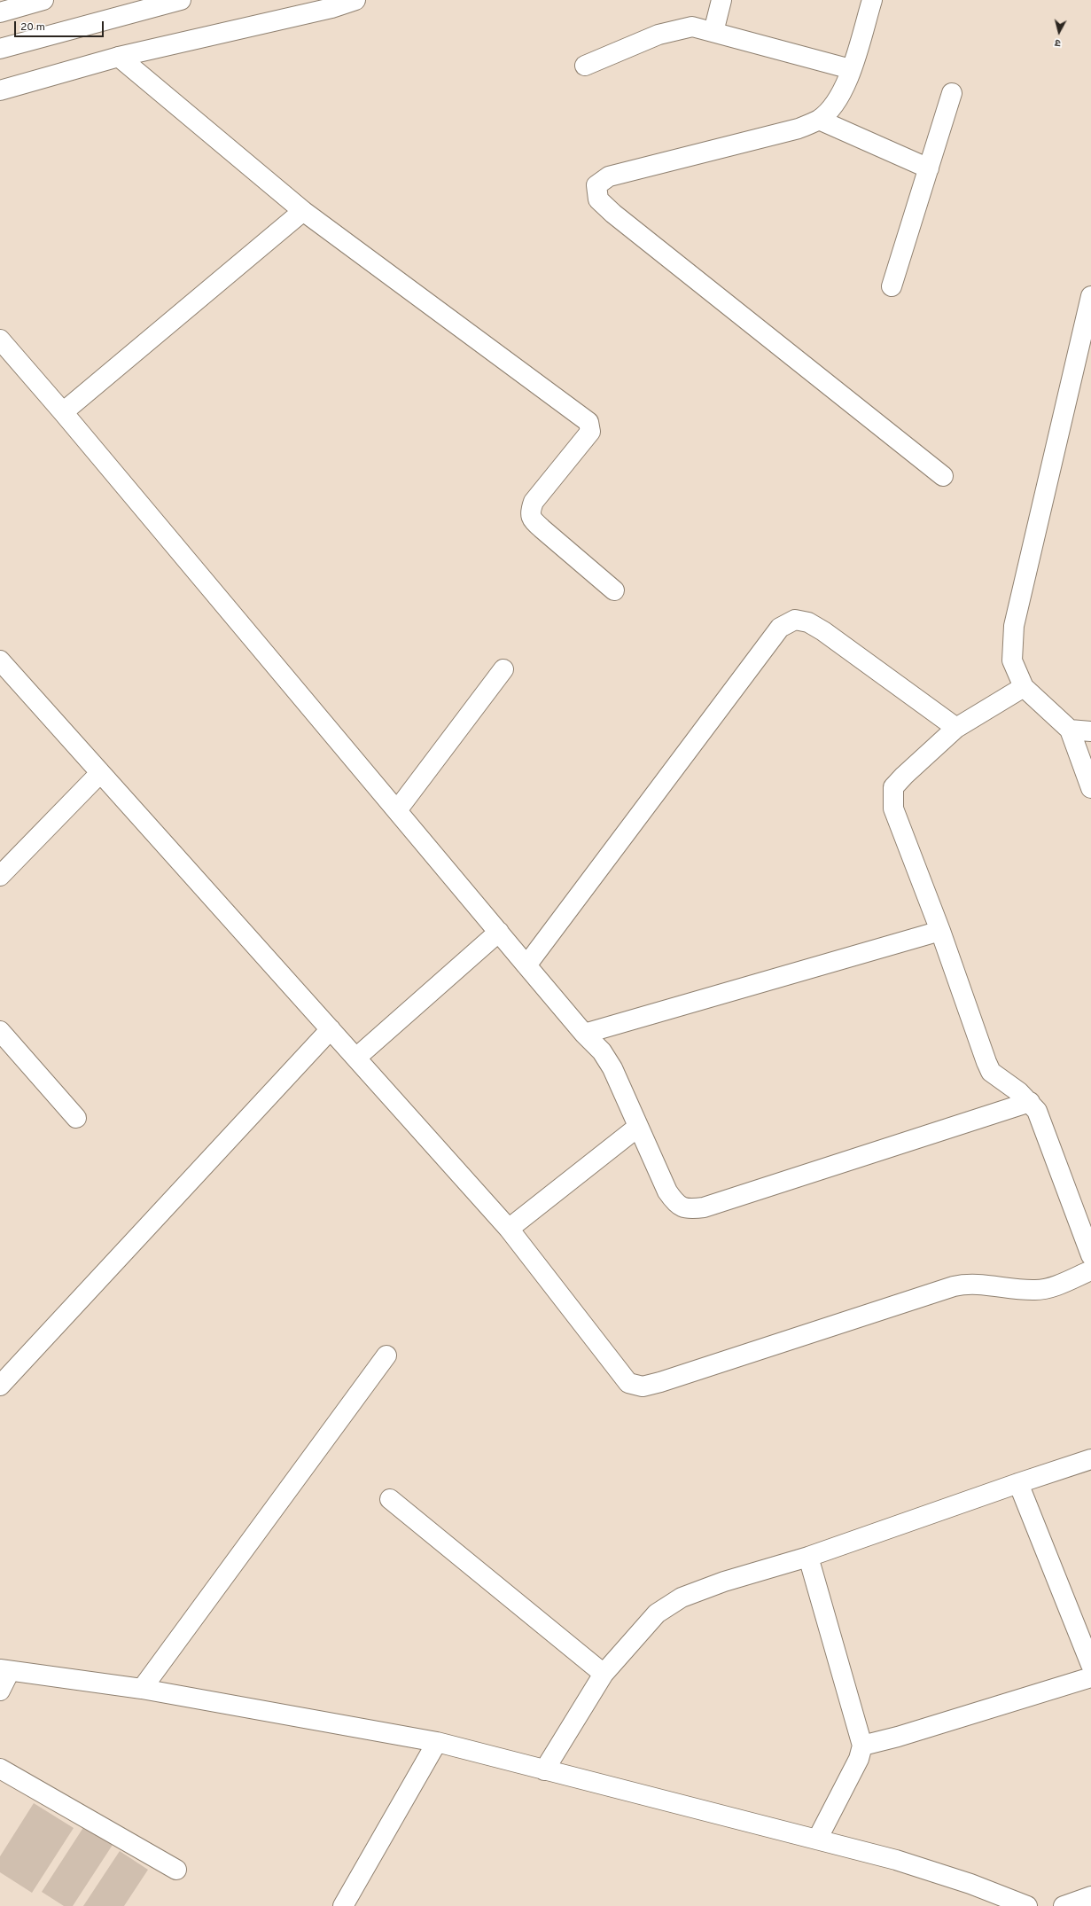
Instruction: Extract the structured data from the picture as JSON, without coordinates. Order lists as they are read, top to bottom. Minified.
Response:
{"scale_bar":"20 m","north":"bottom"}
